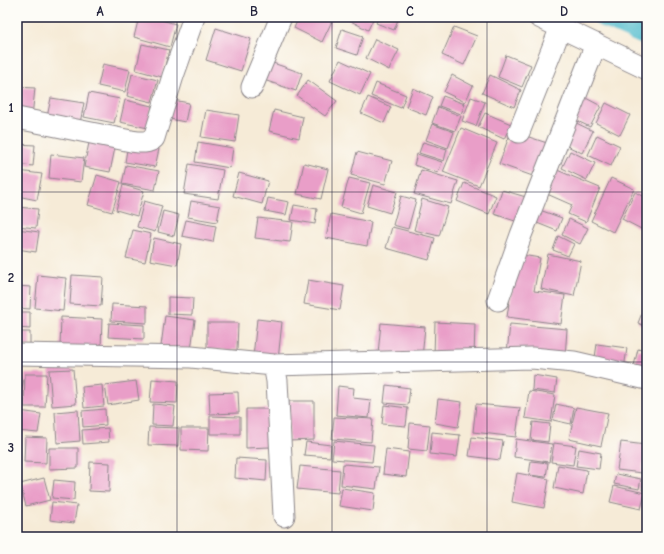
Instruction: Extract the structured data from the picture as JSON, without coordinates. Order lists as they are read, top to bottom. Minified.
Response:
{"grid":{"columns":["A","B","C","D"],"rows":["1","2","3"]}}
